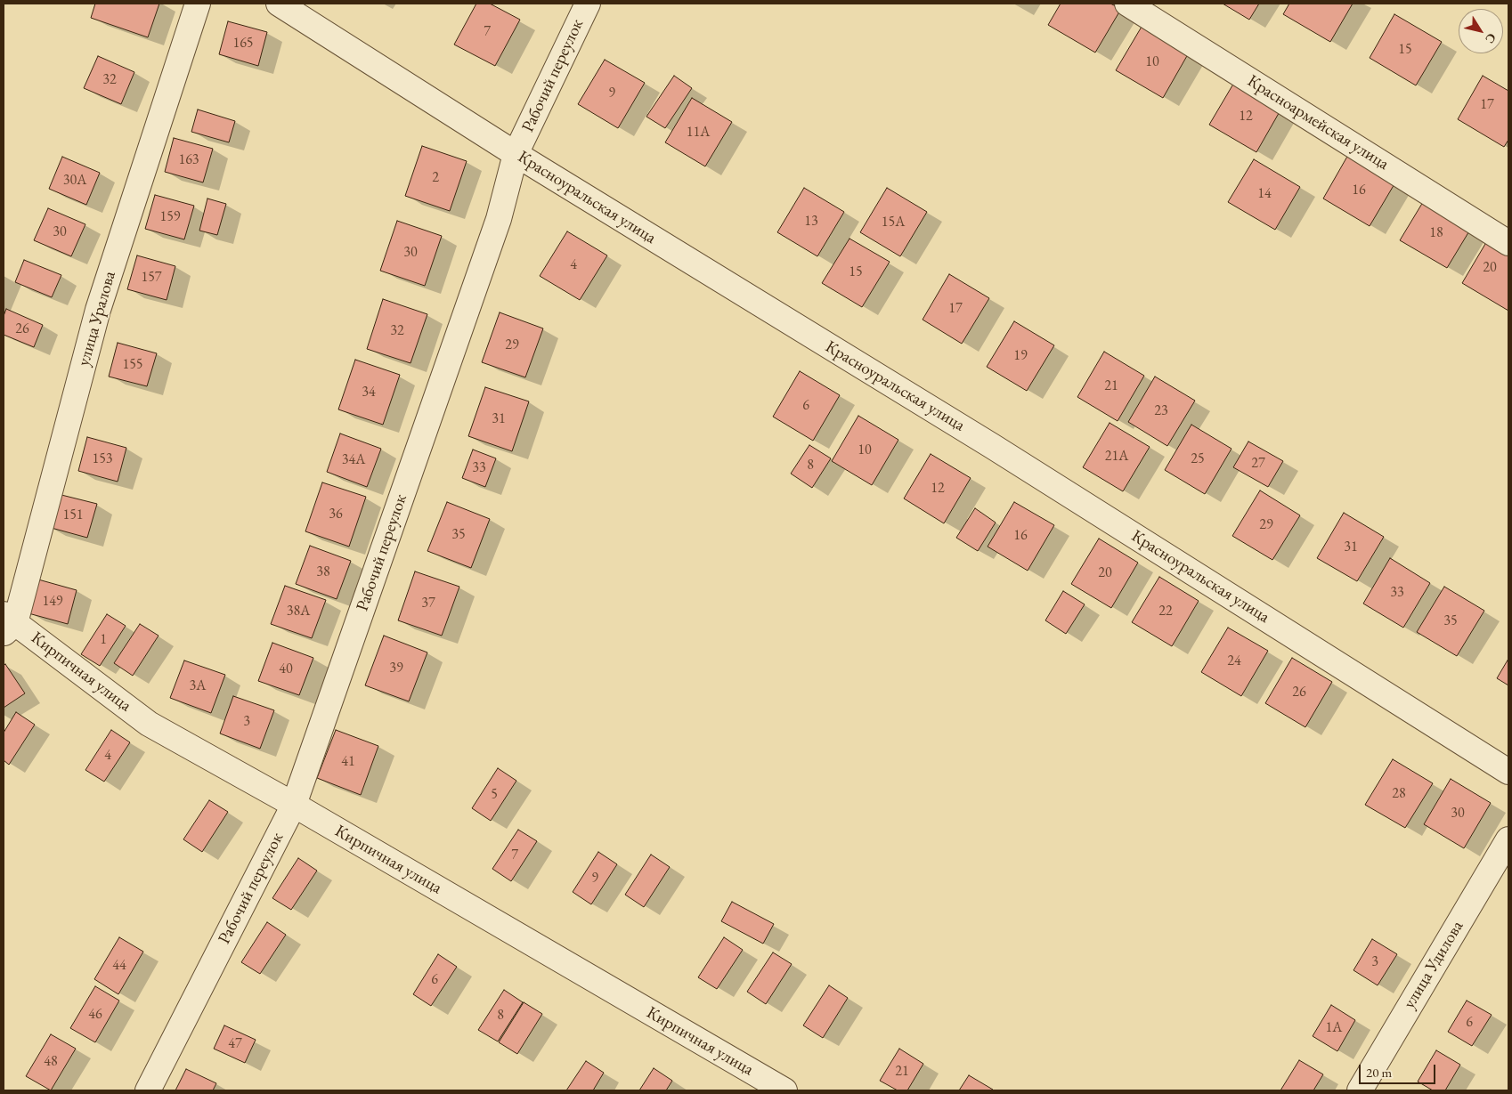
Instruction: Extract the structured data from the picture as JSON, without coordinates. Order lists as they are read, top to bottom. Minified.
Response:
{"streets":{"street":["Рабочий переулок","Красноармейская улица","Красноуральская улица","улица Уралова","Кирпичная улица","улица Удилова"]},"crossings":[["Рабочий переулок","Красноуральская улица"],["Рабочий переулок","Кирпичная улица"],["улица Уралова","Кирпичная улица"]],"house_numbers":["7","165","15","10","32","9","17","12","11А","163","2","30А","16","14","159","13","15А","30","18","30","4","20","15","157","17","26","32","29","19","155","21","34","6","23","31","10","21А","153","25","34А","27","8","33","12","36","151","29","35","16","31","38","20","33","149","37","38А","22","35","1","24","39","40","3А","26","3","4","41","28","5","30","7","9","3","44","6","46","8","6","1А","47","48","21"],"scale_bar":"20 m","north":"bottom right"}
